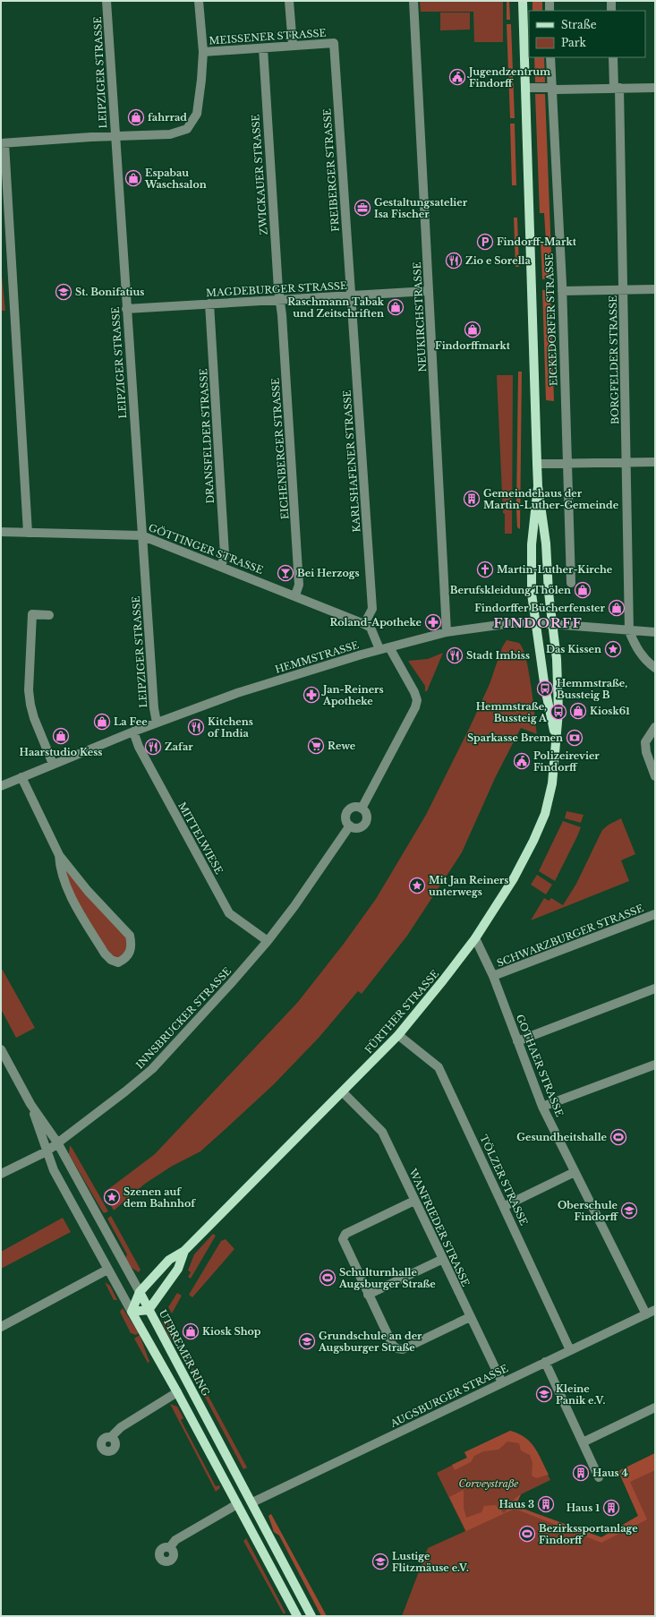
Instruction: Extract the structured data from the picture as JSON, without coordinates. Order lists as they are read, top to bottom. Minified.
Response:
{"streets":{"main road":["EICKEDORFER STRASSE","FÜRTHER STRASSE","UTBREMER RING"],"street":["MEISSENER STRASSE","LEIPZIGER STRASSE","FREIBERGER STRASSE","ZWICKAUER STRASSE","MAGDEBURGER STRASSE","NEUKIRCHSTRASSE","BORGFELDER STRASSE","DRANSFELDER STRASSE","EICHENBERGER STRASSE","KARLSHAFENER STRASSE","GÖTTINGER STRASSE","HEMMSTRASSE","MITTELWIESE","SCHWARZBURGER STRASSE","INNSBRUCKER STRASSE","GOTHAER STRASSE","TÖLZER STRASSE","WANFRIEDER STRASSE","AUGSBURGER STRASSE"]},"crossings":[["MEISSENER STRASSE","FREIBERGER STRASSE"],["MEISSENER STRASSE","ZWICKAUER STRASSE"],["LEIPZIGER STRASSE","MAGDEBURGER STRASSE"],["LEIPZIGER STRASSE","GÖTTINGER STRASSE"],["LEIPZIGER STRASSE","HEMMSTRASSE"],["FREIBERGER STRASSE","MAGDEBURGER STRASSE"],["FREIBERGER STRASSE","KARLSHAFENER STRASSE"],["ZWICKAUER STRASSE","MAGDEBURGER STRASSE"],["ZWICKAUER STRASSE","EICHENBERGER STRASSE"],["MAGDEBURGER STRASSE","NEUKIRCHSTRASSE"],["MAGDEBURGER STRASSE","DRANSFELDER STRASSE"],["MAGDEBURGER STRASSE","EICHENBERGER STRASSE"],["MAGDEBURGER STRASSE","KARLSHAFENER STRASSE"],["NEUKIRCHSTRASSE","HEMMSTRASSE"],["EICKEDORFER STRASSE","HEMMSTRASSE"],["EICKEDORFER STRASSE","FÜRTHER STRASSE"],["BORGFELDER STRASSE","HEMMSTRASSE"],["DRANSFELDER STRASSE","GÖTTINGER STRASSE"],["EICHENBERGER STRASSE","GÖTTINGER STRASSE"],["KARLSHAFENER STRASSE","GÖTTINGER STRASSE"],["GÖTTINGER STRASSE","HEMMSTRASSE"],["HEMMSTRASSE","MITTELWIESE"],["HEMMSTRASSE","FÜRTHER STRASSE"],["MITTELWIESE","INNSBRUCKER STRASSE"],["SCHWARZBURGER STRASSE","GOTHAER STRASSE"],["FÜRTHER STRASSE","GOTHAER STRASSE"],["FÜRTHER STRASSE","TÖLZER STRASSE"],["FÜRTHER STRASSE","WANFRIEDER STRASSE"],["FÜRTHER STRASSE","UTBREMER RING"],["INNSBRUCKER STRASSE","UTBREMER RING"],["GOTHAER STRASSE","AUGSBURGER STRASSE"],["TÖLZER STRASSE","AUGSBURGER STRASSE"],["WANFRIEDER STRASSE","AUGSBURGER STRASSE"],["UTBREMER RING","AUGSBURGER STRASSE"]],"districts":["FINDORFF"],"parks":["Corveystraße"],"places":{"public building":["Jugendzentrum Findorff","Polizeirevier Findorff"],"shop":["fahrrad","Espabau Waschsalon","Raschmann Tabak und Zeitschriften","Findorffmarkt","Berufskleidung Thölen","Findorffer Bücherfenster","Kiosk61","La Fee","Haarstudio Kess","Kiosk Shop"],"office":["Gestaltungsatelier Isa Fischer"],"parking":["Findorff-Markt"],"restaurant":["Zio e Sorella","Stadt Imbiss","Kitchens of India","Zafar"],"school or university":["St. Bonifatius","Oberschule Findorff","Grundschule an der Augsburger Straße","Kleine Panik e.V.","Lustige Flitzmäuse e.V."],"building":["Gemeindehaus der Martin-Luther-Gemeinde","Haus 4","Haus 3","Haus 1"],"church":["Martin-Luther-Kirche"],"bar":["Bei Herzogs"],"pharmacy":["Roland-Apotheke","Jan-Reiners Apotheke"],"place":["Das Kissen","Mit Jan Reiners unterwegs","Szenen auf dem Bahnhof"],"bus stop":["Hemmstraße, Bussteig B","Hemmstraße, Bussteig A"],"bank":["Sparkasse Bremen"],"supermarket":["Rewe"],"sports":["Gesundheitshalle","Schulturnhalle Augsburger Straße","Bezirkssportanlage Findorff"]},"legend":["Straße","Park"]}
